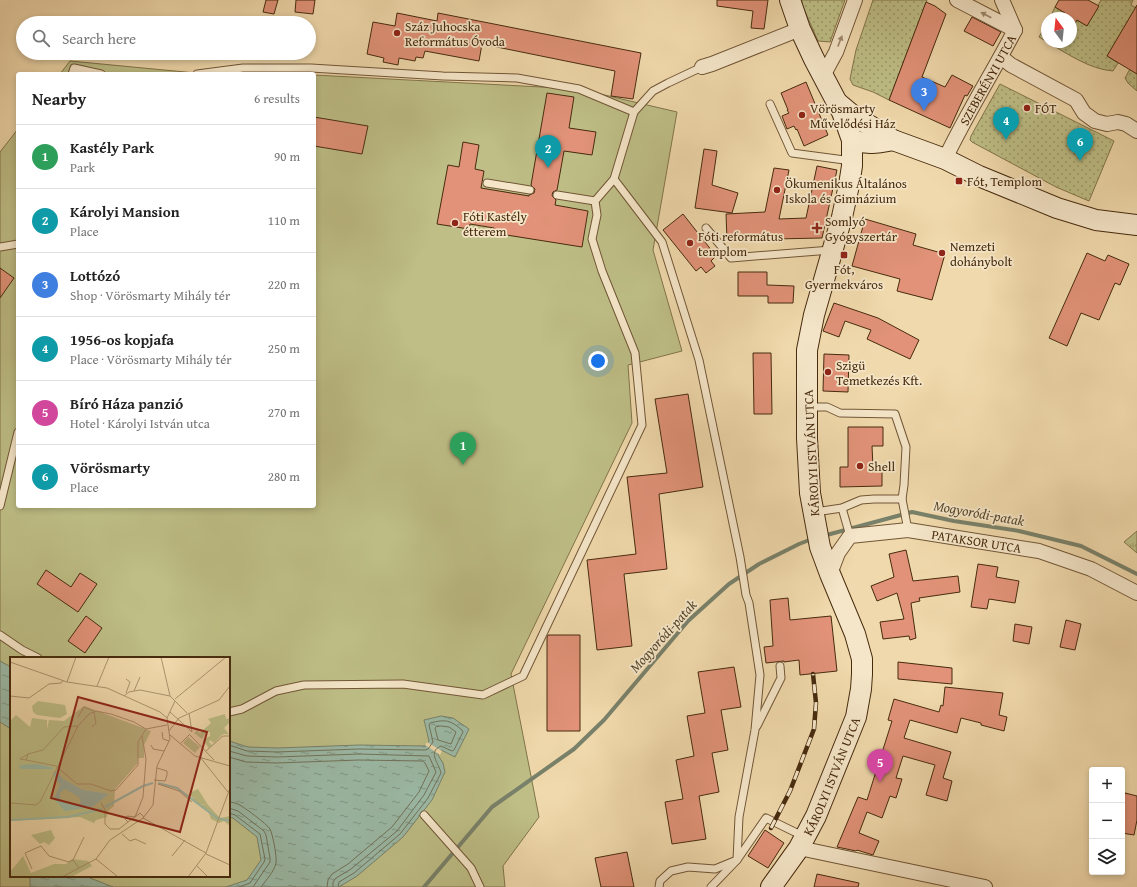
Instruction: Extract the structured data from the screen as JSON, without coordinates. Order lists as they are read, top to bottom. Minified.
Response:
{"streets":{"main road":["KÁROLYI ISTVÁN UTCA"],"street":["SZEBERÉNYI UTCA","PATAKSOR UTCA"]},"water":["Mogyoródi-patak"],"places":{"other":["Száz Juhocska Református Óvoda","FÓT","Vörösmarty Művelődési Ház","Ökumenikus Általános Iskola és Gimnázium","Fóti Kastély étterem","Fóti református templom","Nemzeti dohánybolt","Szigü Temetkezés Kft.","Shell"],"transit":["Fót, Templom","Fót, Gyermekváros"],"health":["Somlyó Gyógyszertár"]},"north":"top","page":{"search":"Search here","heading":["Nearby","6 results"],"pins":["3","4","6","2","1","5"],"list":[{"mark":"1","name":"Kastély Park","note":"Park","value":"90 m"},{"mark":"2","name":"Károlyi Mansion","note":"Place","value":"110 m"},{"mark":"3","name":"Lottózó","note":"Shop · Vörösmarty Mihály tér","value":"220 m"},{"mark":"4","name":"1956-os kopjafa","note":"Place · Vörösmarty Mihály tér","value":"250 m"},{"mark":"5","name":"Bíró Háza panzió","note":"Hotel · Károlyi István utca","value":"270 m"},{"mark":"6","name":"Vörösmarty","note":"Place","value":"280 m"}],"map_buttons":["+","−"]}}
